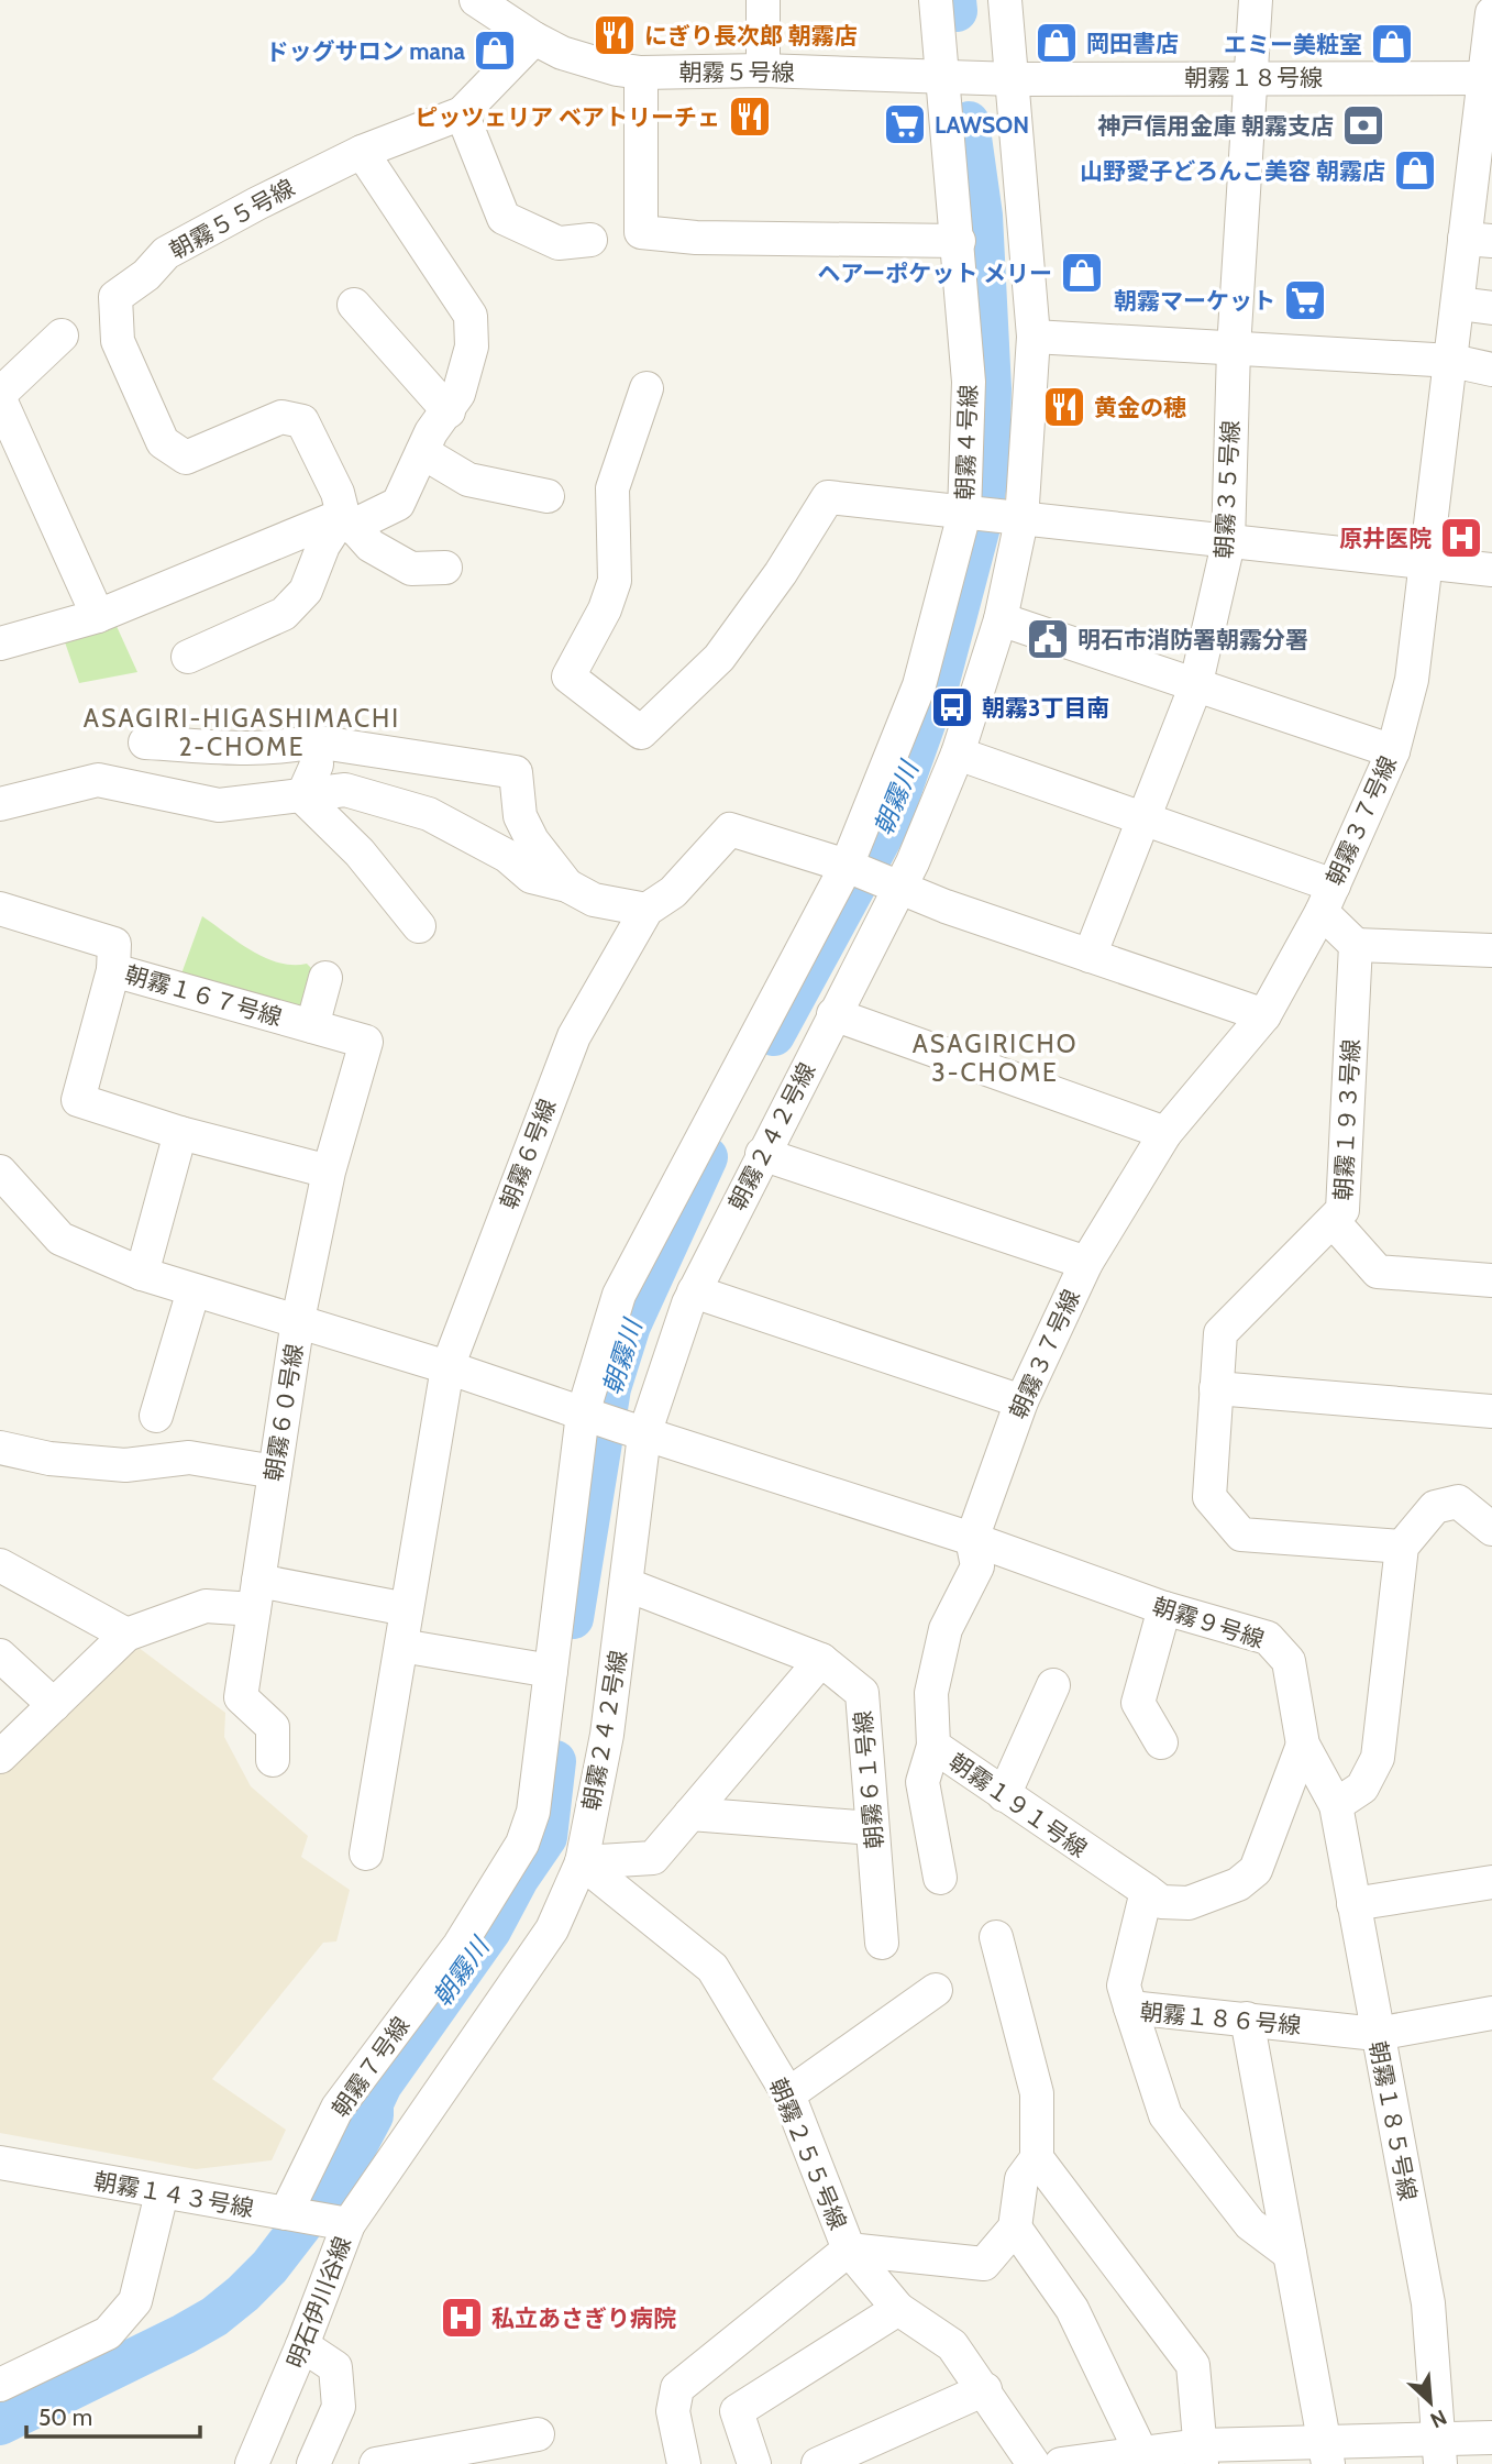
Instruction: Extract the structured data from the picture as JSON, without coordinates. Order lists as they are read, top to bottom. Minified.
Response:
{"streets":{"street":["朝霧５号線","朝霧１８号線","朝霧５５号線","朝霧４号線","朝霧３５号線","朝霧３７号線","朝霧１６７号線","朝霧１９３号線","朝霧２４２号線","朝霧６号線","朝霧６０号線","朝霧９号線","朝霧６１号線","朝霧１９１号線","朝霧１８６号線","朝霧７号線","朝霧１８５号線","朝霧２５５号線","朝霧１４３号線","明石伊川谷線"]},"crossings":[["朝霧５号線","朝霧１８号線"],["朝霧５号線","朝霧５５号線"],["朝霧５号線","朝霧４号線"],["朝霧５号線","朝霧２４２号線"],["朝霧１８号線","朝霧３５号線"],["朝霧１８号線","朝霧３７号線"],["朝霧１８号線","朝霧２４２号線"],["朝霧４号線","朝霧２４２号線"],["朝霧４号線","朝霧６号線"],["朝霧３７号線","朝霧９号線"],["朝霧３７号線","朝霧１９１号線"],["朝霧１６７号線","朝霧６０号線"],["朝霧２４２号線","朝霧６号線"],["朝霧２４２号線","朝霧６０号線"],["朝霧２４２号線","朝霧９号線"],["朝霧２４２号線","朝霧６１号線"],["朝霧２４２号線","朝霧７号線"],["朝霧２４２号線","朝霧２５５号線"],["朝霧２４２号線","朝霧１４３号線"],["朝霧２４２号線","明石伊川谷線"],["朝霧６号線","朝霧６０号線"],["朝霧６０号線","朝霧９号線"],["朝霧６０号線","朝霧７号線"],["朝霧９号線","朝霧１９１号線"],["朝霧９号線","朝霧７号線"],["朝霧９号線","朝霧１８５号線"],["朝霧１８６号線","朝霧１８５号線"],["朝霧７号線","朝霧１４３号線"],["朝霧１４３号線","明石伊川谷線"]],"districts":["ASAGIRI-HIGASHIMACHI 2-CHOME","ASAGIRICHO 3-CHOME"],"water":["朝霧川"],"places":{"restaurant":["にぎり長次郎 朝霧店","ピッツェリア ベアトリーチェ","黄金の穂"],"shop":["岡田書店","エミー美粧室","ドッグサロン mana","山野愛子どろんこ美容 朝霧店","ヘアーポケット メリー"],"supermarket":["LAWSON","朝霧マーケット"],"bank":["神戸信用金庫 朝霧支店"],"hospital":["原井医院","私立あさぎり病院"],"public building":["明石市消防署朝霧分署"],"bus stop":["朝霧3丁目南"]},"scale_bar":"50 m","north":"bottom right"}
